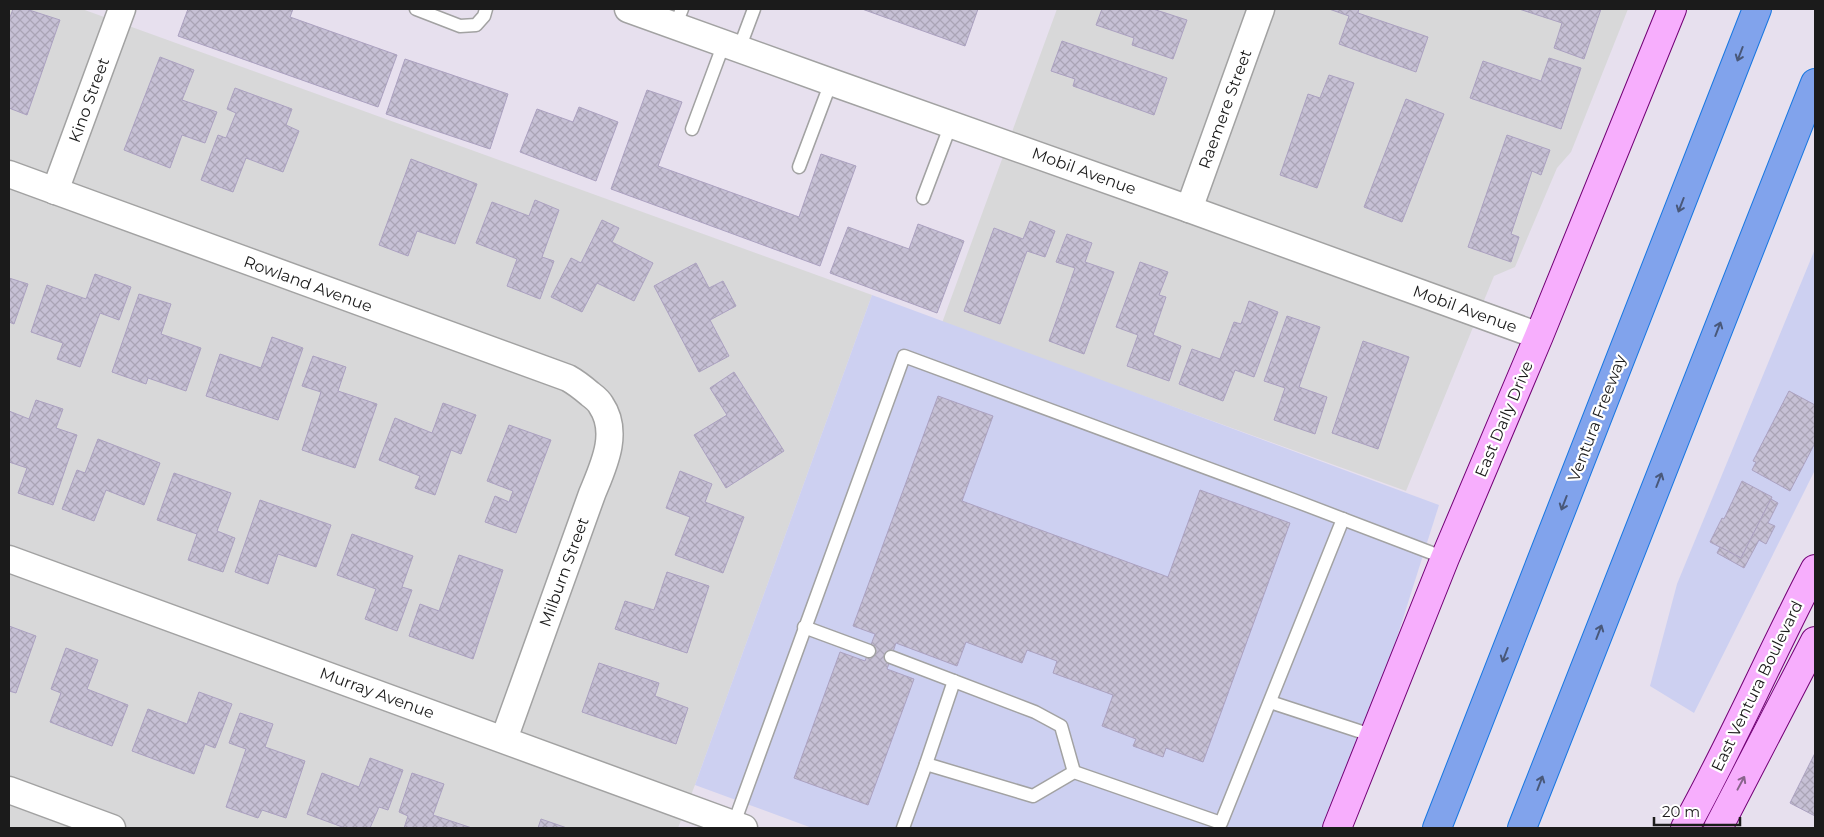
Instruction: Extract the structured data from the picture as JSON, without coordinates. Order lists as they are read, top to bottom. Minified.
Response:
{"streets":{"highway":["Ventura Freeway"],"main road":["East Daily Drive","East Ventura Boulevard"],"street":["Kino Street","Raemere Street","Mobil Avenue","Rowland Avenue","Milburn Street","Murray Avenue"]},"crossings":[["Kino Street","Rowland Avenue"],["Raemere Street","Mobil Avenue"],["Mobil Avenue","East Daily Drive"],["Rowland Avenue","Milburn Street"],["Milburn Street","Murray Avenue"]],"scale_bar":"20 m"}
